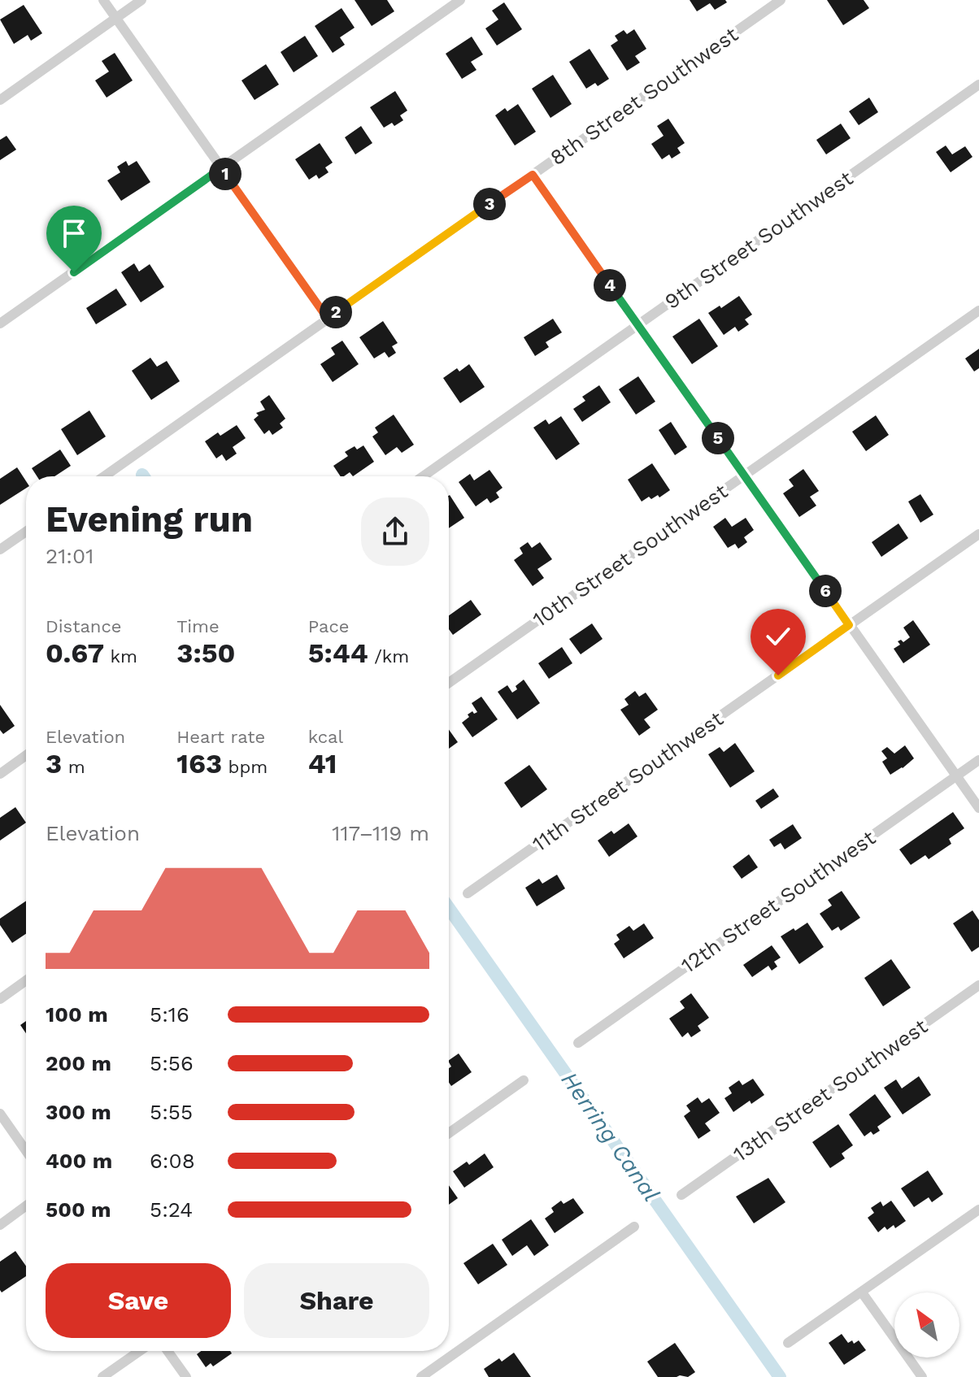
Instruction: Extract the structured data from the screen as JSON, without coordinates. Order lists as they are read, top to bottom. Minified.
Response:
{"streets":{"street":["8th Street Southwest","9th Street Southwest","10th Street Southwest","11th Street Southwest","12th Street Southwest","13th Street Southwest"]},"water":["Herring Canal"],"north":"top left","page":{"pins":["1","3","4","2","5","6"],"heading":["Evening run","21:01"],"stats":[["Distance","0.67 km"],["Time","3:50"],["Pace","5:44 /km"],["Elevation","3 m"],["Heart rate","163 bpm"],["kcal","41"]],"chart":["Elevation","117–119 m"],"list":[{"name":"100 m","note":"5:16"},{"name":"200 m","note":"5:56"},{"name":"300 m","note":"5:55"},{"name":"400 m","note":"6:08"},{"name":"500 m","note":"5:24"}],"buttons":["Save","Share"]}}
